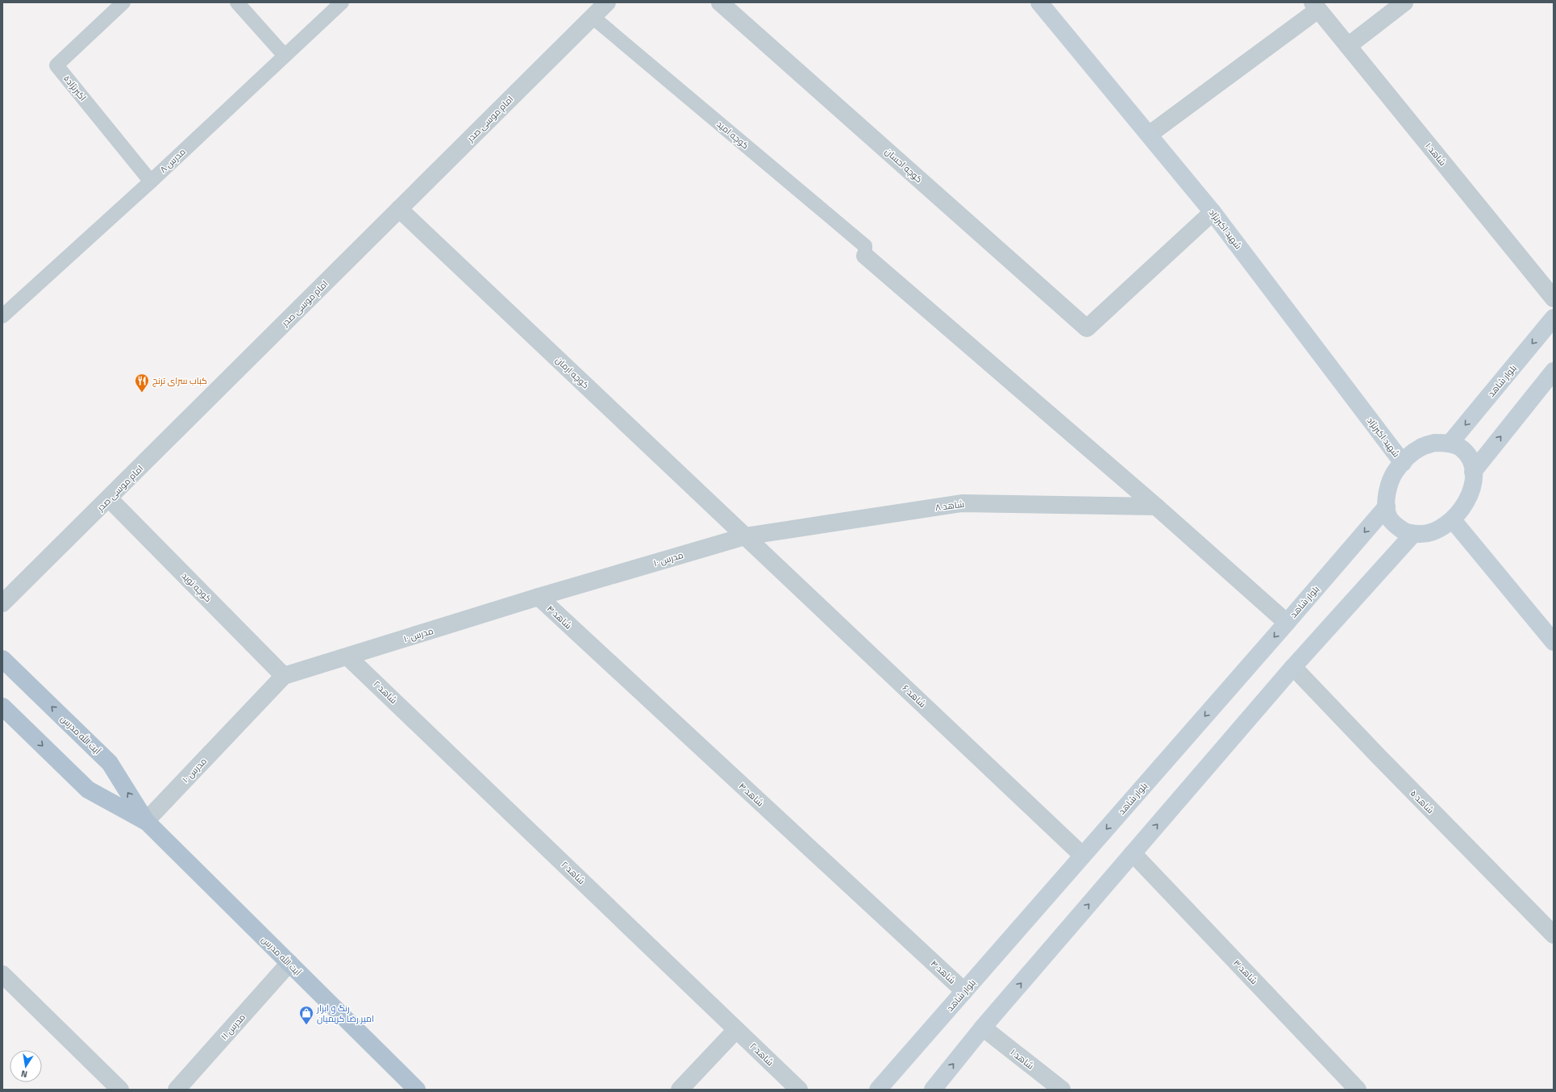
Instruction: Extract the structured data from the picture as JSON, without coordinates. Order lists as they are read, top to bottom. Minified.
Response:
{"streets":{"main road":["آیت الله مدرس"],"street":["امام موسی صدر","شاهد۱۰","کوچه احسان","شهید اکبرنژاد","کوچه ارمان","بلوار شاهد","شاهد ۸","مدرس ۱۰","کوچه نوید","شاهد ۴","شاهد ۲","شاهد ۶","شاهد ۵","شاهد ۳","مدرس ۱۱","شاهد ۱"],"lane":["اکبرنژاد۵","کوچه امید","مدرس ۸"]},"crossings":[["اکبرنژاد۵","مدرس ۸"],["امام موسی صدر","کوچه امید"],["امام موسی صدر","کوچه ارمان"],["امام موسی صدر","کوچه نوید"],["کوچه احسان","شهید اکبرنژاد"],["شهید اکبرنژاد","بلوار شاهد"],["کوچه ارمان","شاهد ۸"],["کوچه ارمان","مدرس ۱۰"],["کوچه ارمان","شاهد ۶"],["بلوار شاهد","شاهد ۴"],["بلوار شاهد","شاهد ۶"],["شاهد ۸","مدرس ۱۰"],["شاهد ۸","شاهد ۶"],["مدرس ۱۰","کوچه نوید"],["مدرس ۱۰","شاهد ۴"],["مدرس ۱۰","شاهد ۲"],["مدرس ۱۰","شاهد ۶"],["مدرس ۱۰","آیت الله مدرس"],["آیت الله مدرس","مدرس ۱۱"]],"places":{"restaurant":["کباب سرای ترنج"],"shop":["رنگ و ابزار امیر رضا کریمیان"]},"north":"bottom"}
